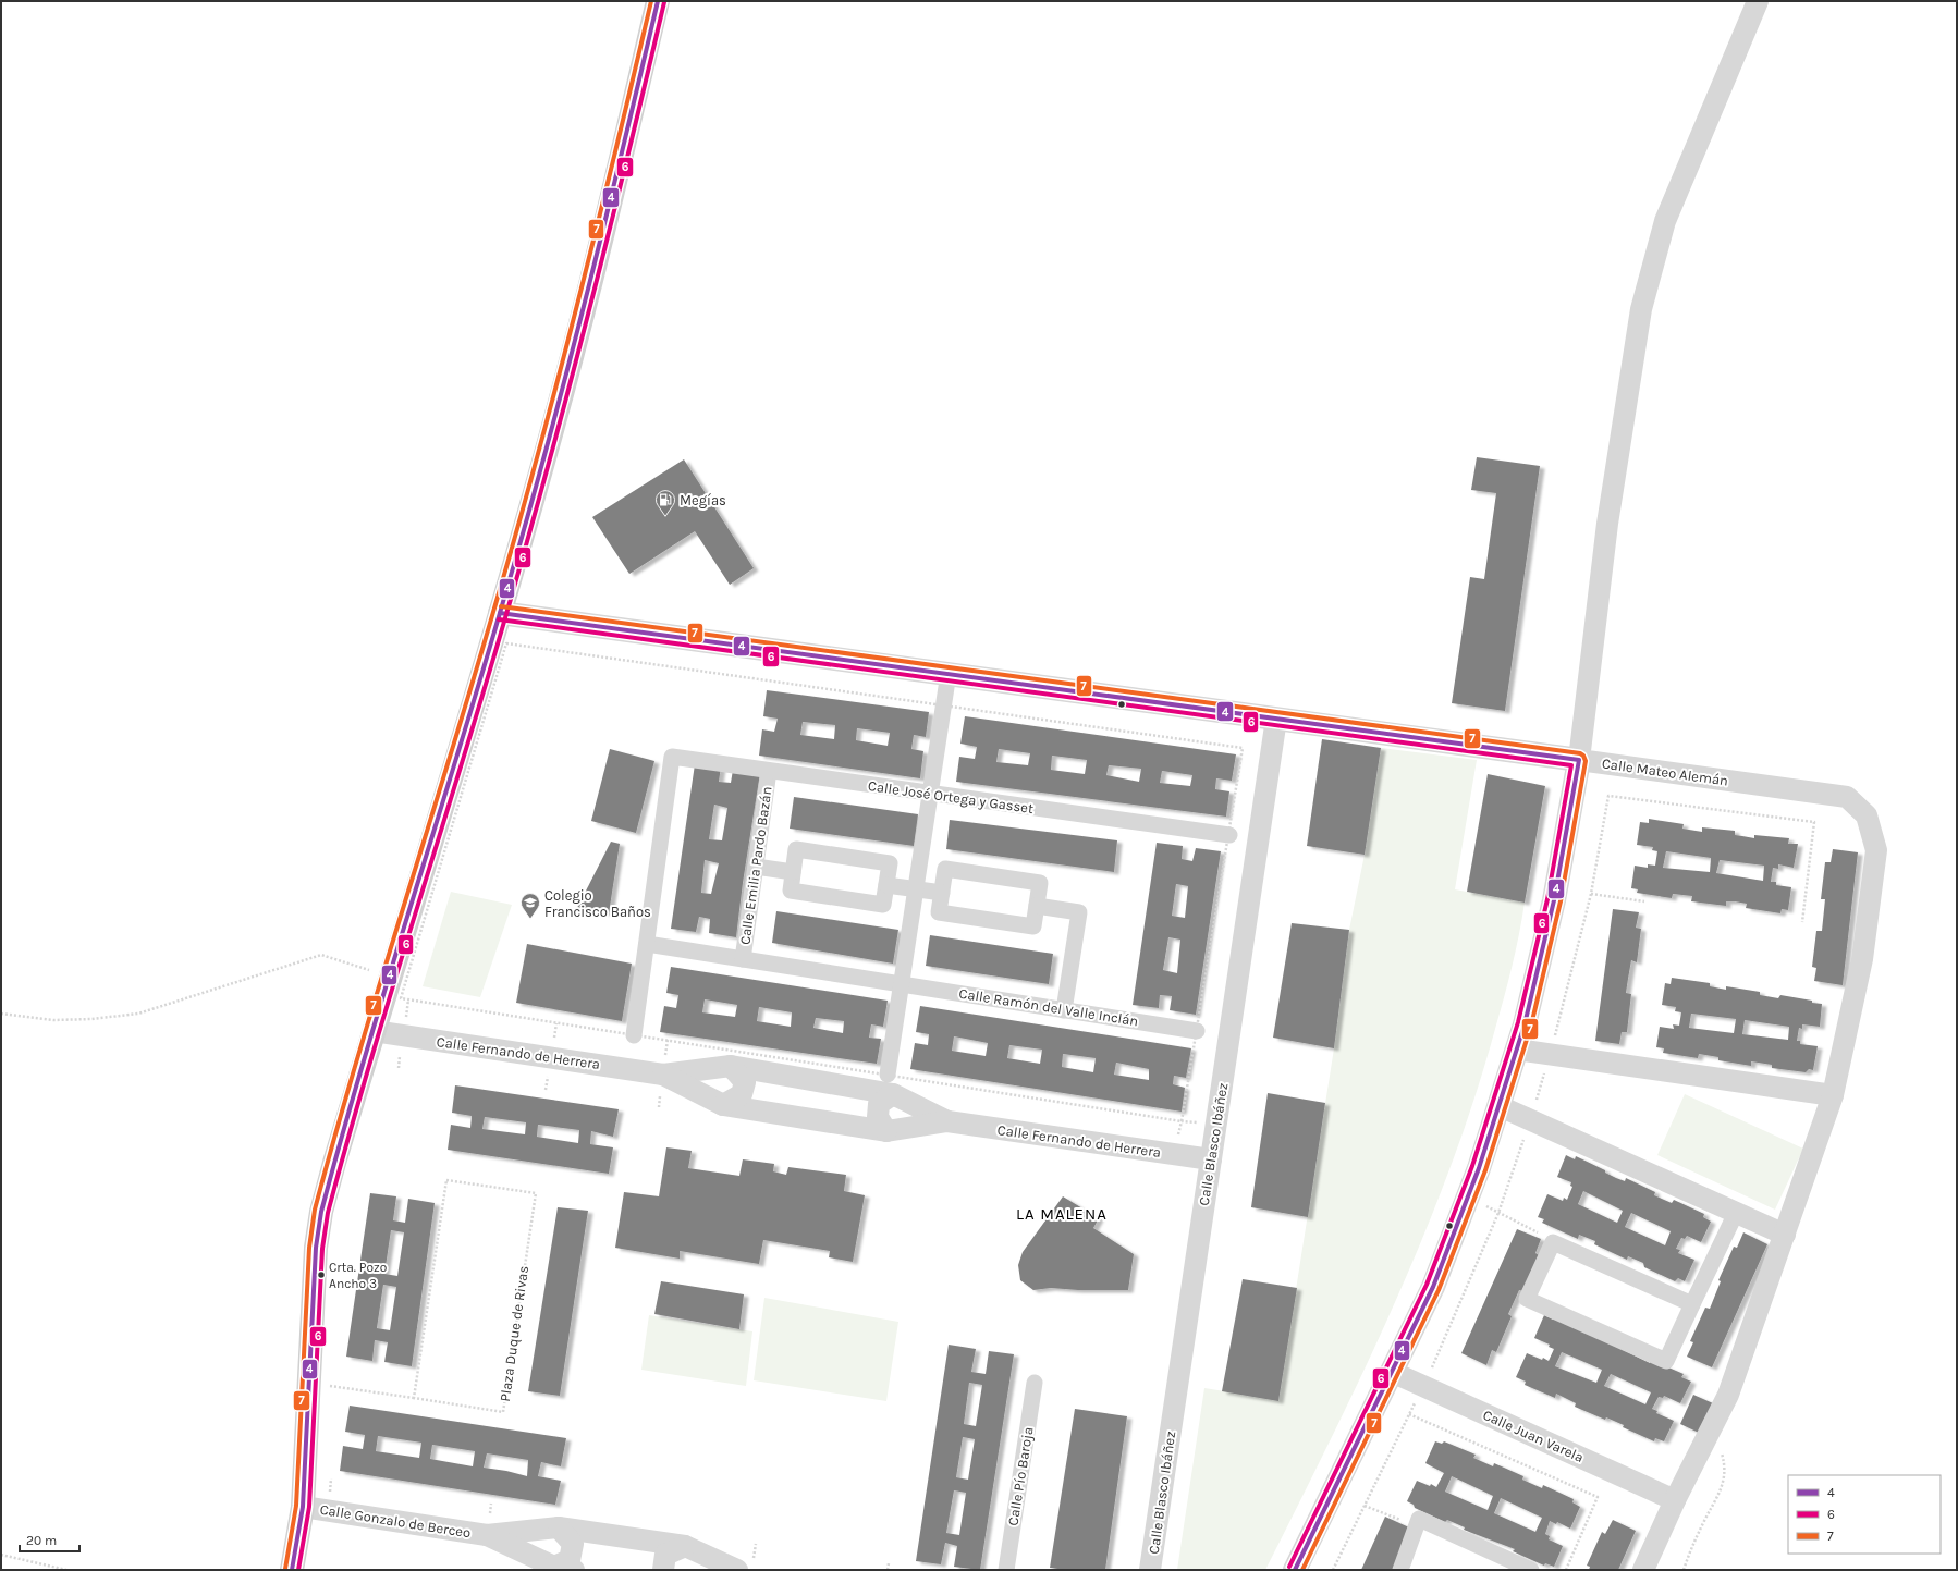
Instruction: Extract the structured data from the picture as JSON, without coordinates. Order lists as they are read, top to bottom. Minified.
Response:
{"streets":{"street":["Calle Mateo Alemán","Calle José Ortega y Gasset","Calle Emilia Pardo Bazán","Calle Ramón del Valle Inclán","Calle Fernando de Herrera","Calle Blasco Ibáñez","Calle Juan Varela","Calle Pío Baroja","Calle Gonzalo de Berceo"],"path":["Plaza Duque de Rivas"]},"crossings":[["Calle Mateo Alemán","Calle Blasco Ibáñez"],["Calle José Ortega y Gasset","Calle Emilia Pardo Bazán"],["Calle José Ortega y Gasset","Calle Ramón del Valle Inclán"],["Calle Emilia Pardo Bazán","Calle Ramón del Valle Inclán"],["Calle Fernando de Herrera","Calle Blasco Ibáñez"]],"districts":["LA MALENA"],"places":{"fuel station":["Megías"],"school or university":["Colegio Francisco Baños"],"other":["Crta. Pozo Ancho 3"]},"lines":["transit line 4","transit line 7","transit line 6"],"legend":["4","6","7"],"scale_bar":"20 m"}
